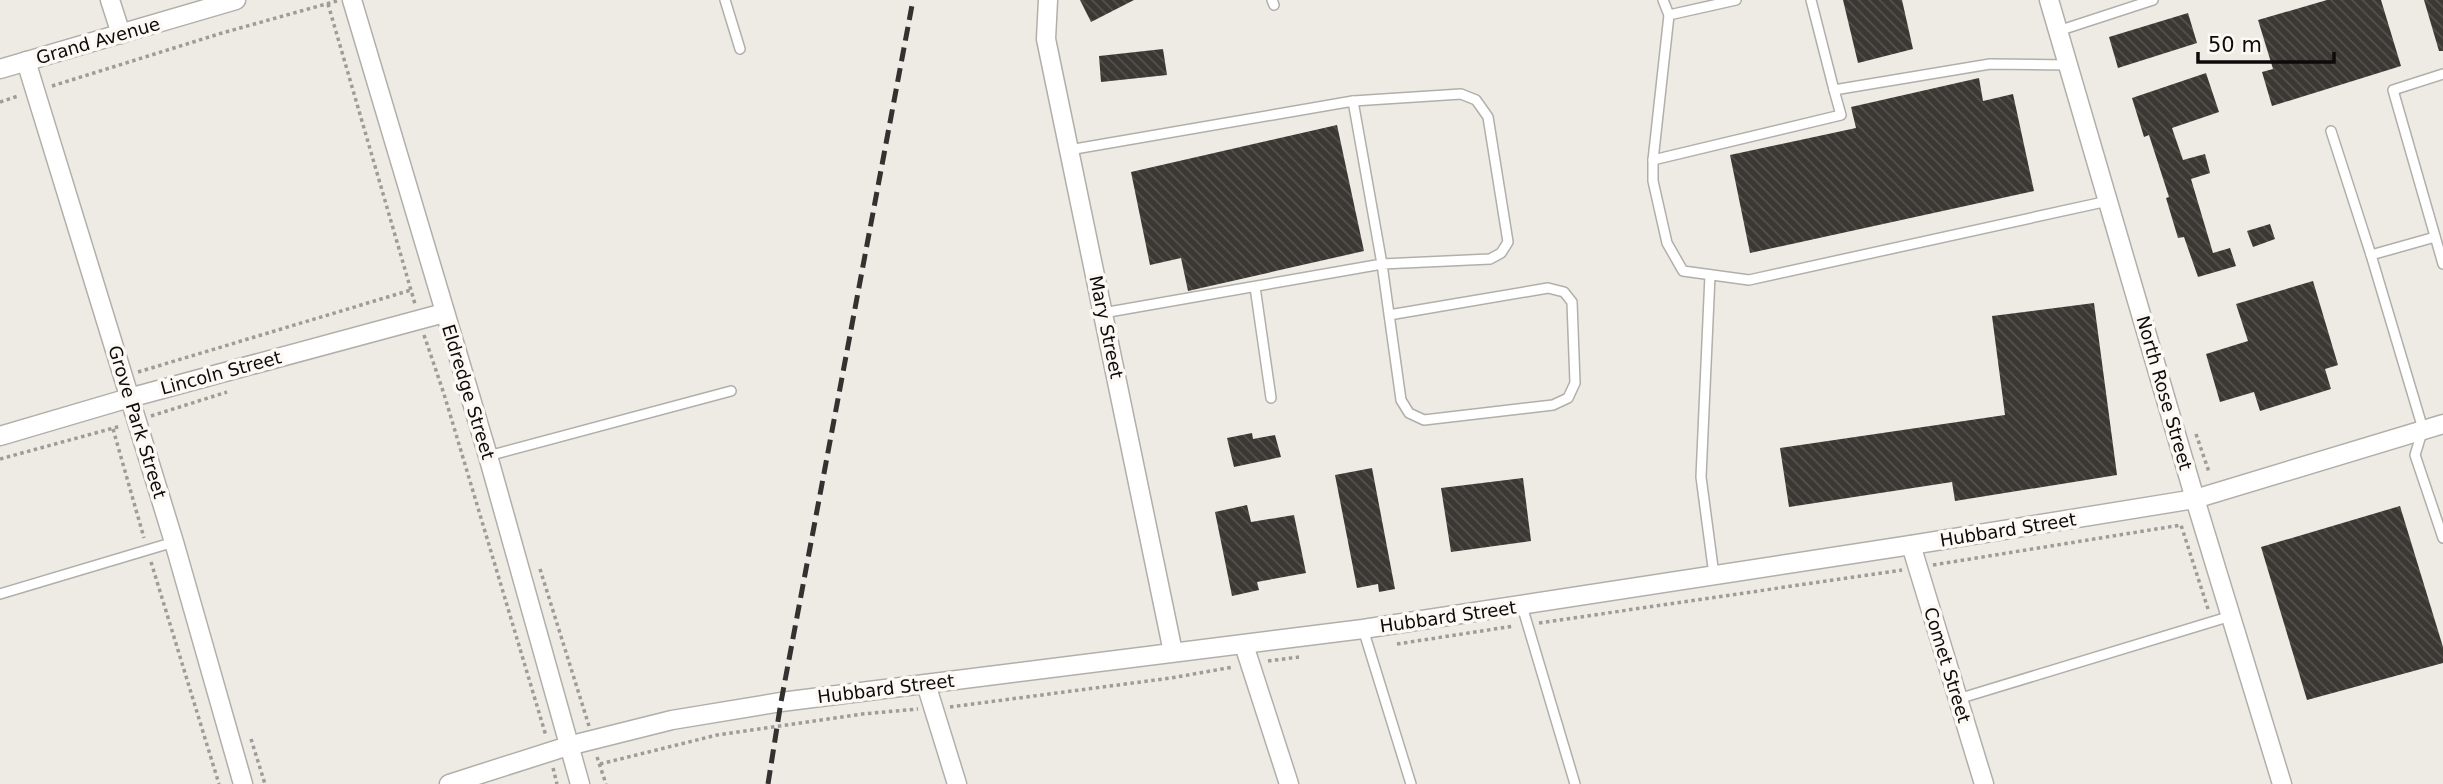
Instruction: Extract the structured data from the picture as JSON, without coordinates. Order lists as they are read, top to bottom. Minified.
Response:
{"streets":{"street":["Grand Avenue","Mary Street","Lincoln Street","Eldredge Street","North Rose Street","Grove Park Street","Hubbard Street","Comet Street"]},"crossings":[["Grand Avenue","Grove Park Street"],["Mary Street","Hubbard Street"],["Lincoln Street","Eldredge Street"],["Lincoln Street","Grove Park Street"],["Eldredge Street","Hubbard Street"],["North Rose Street","Hubbard Street"],["Hubbard Street","Comet Street"]],"scale_bar":"50 m"}
